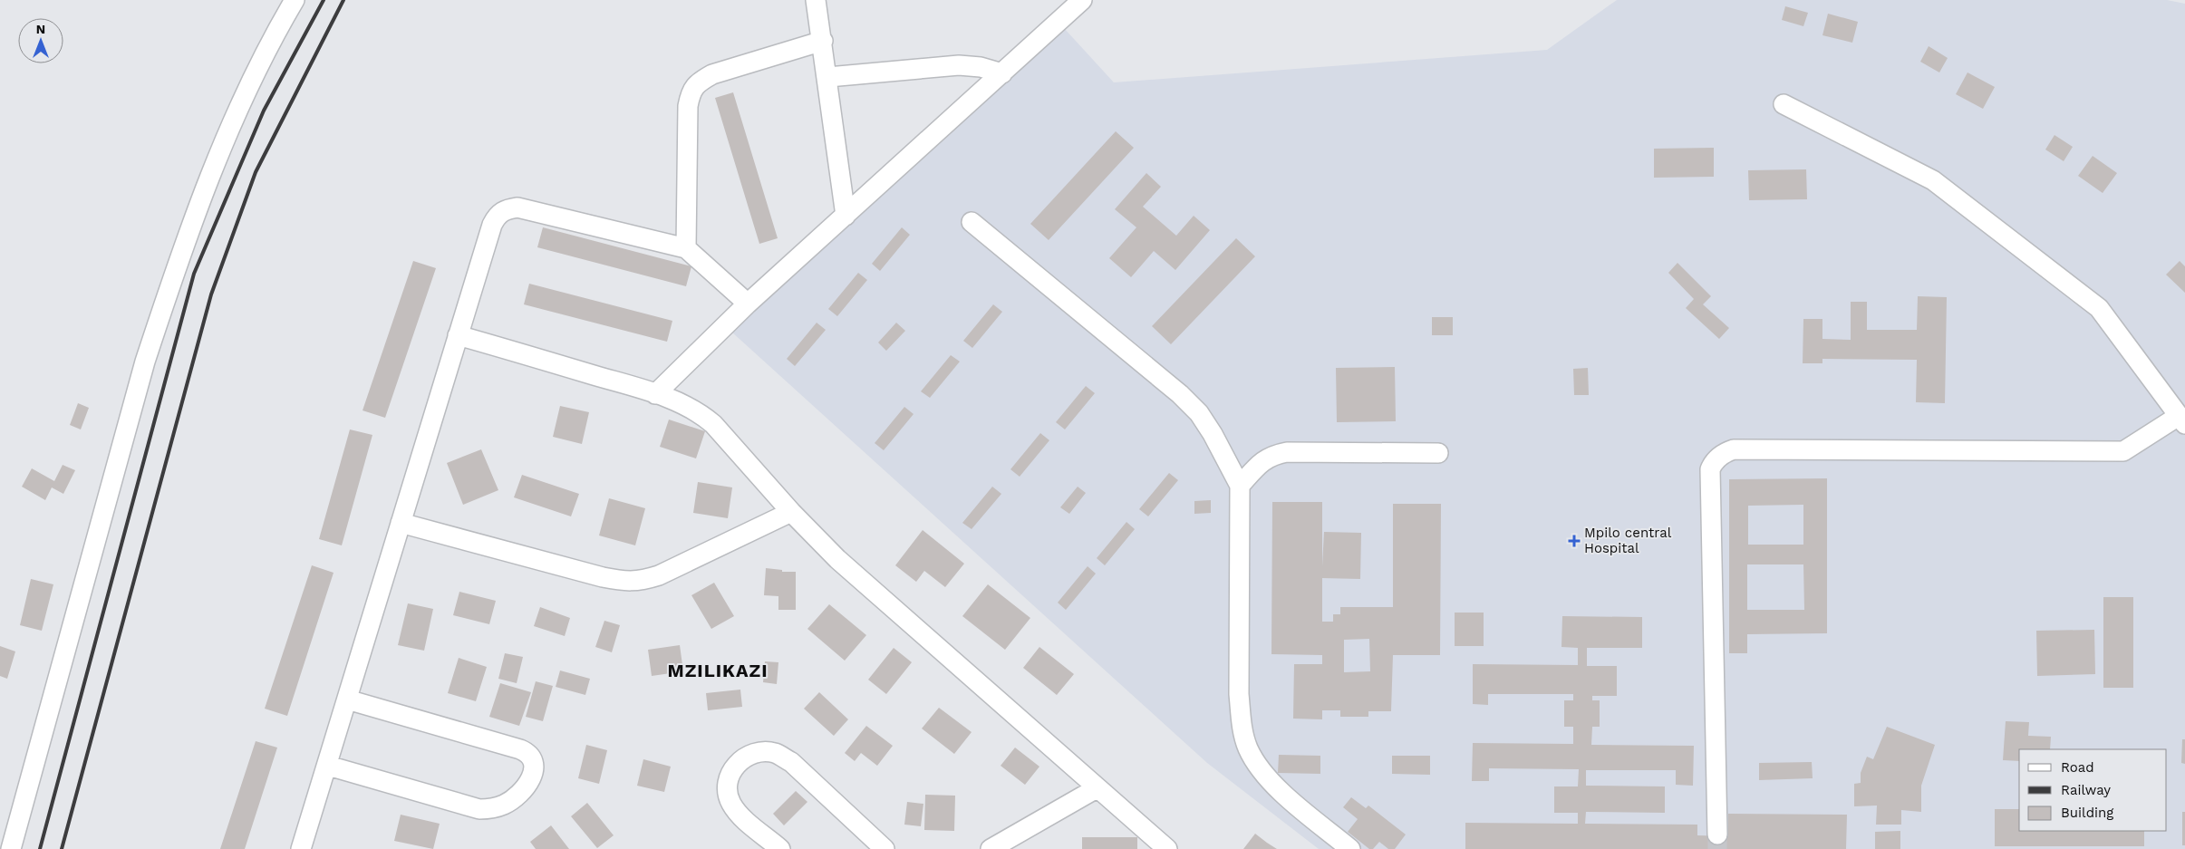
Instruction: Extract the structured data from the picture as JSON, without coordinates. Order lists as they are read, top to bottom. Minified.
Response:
{"districts":["MZILIKAZI"],"places":{"health":["Mpilo central Hospital"]},"legend":["Road","Railway","Building"],"north":"top"}
